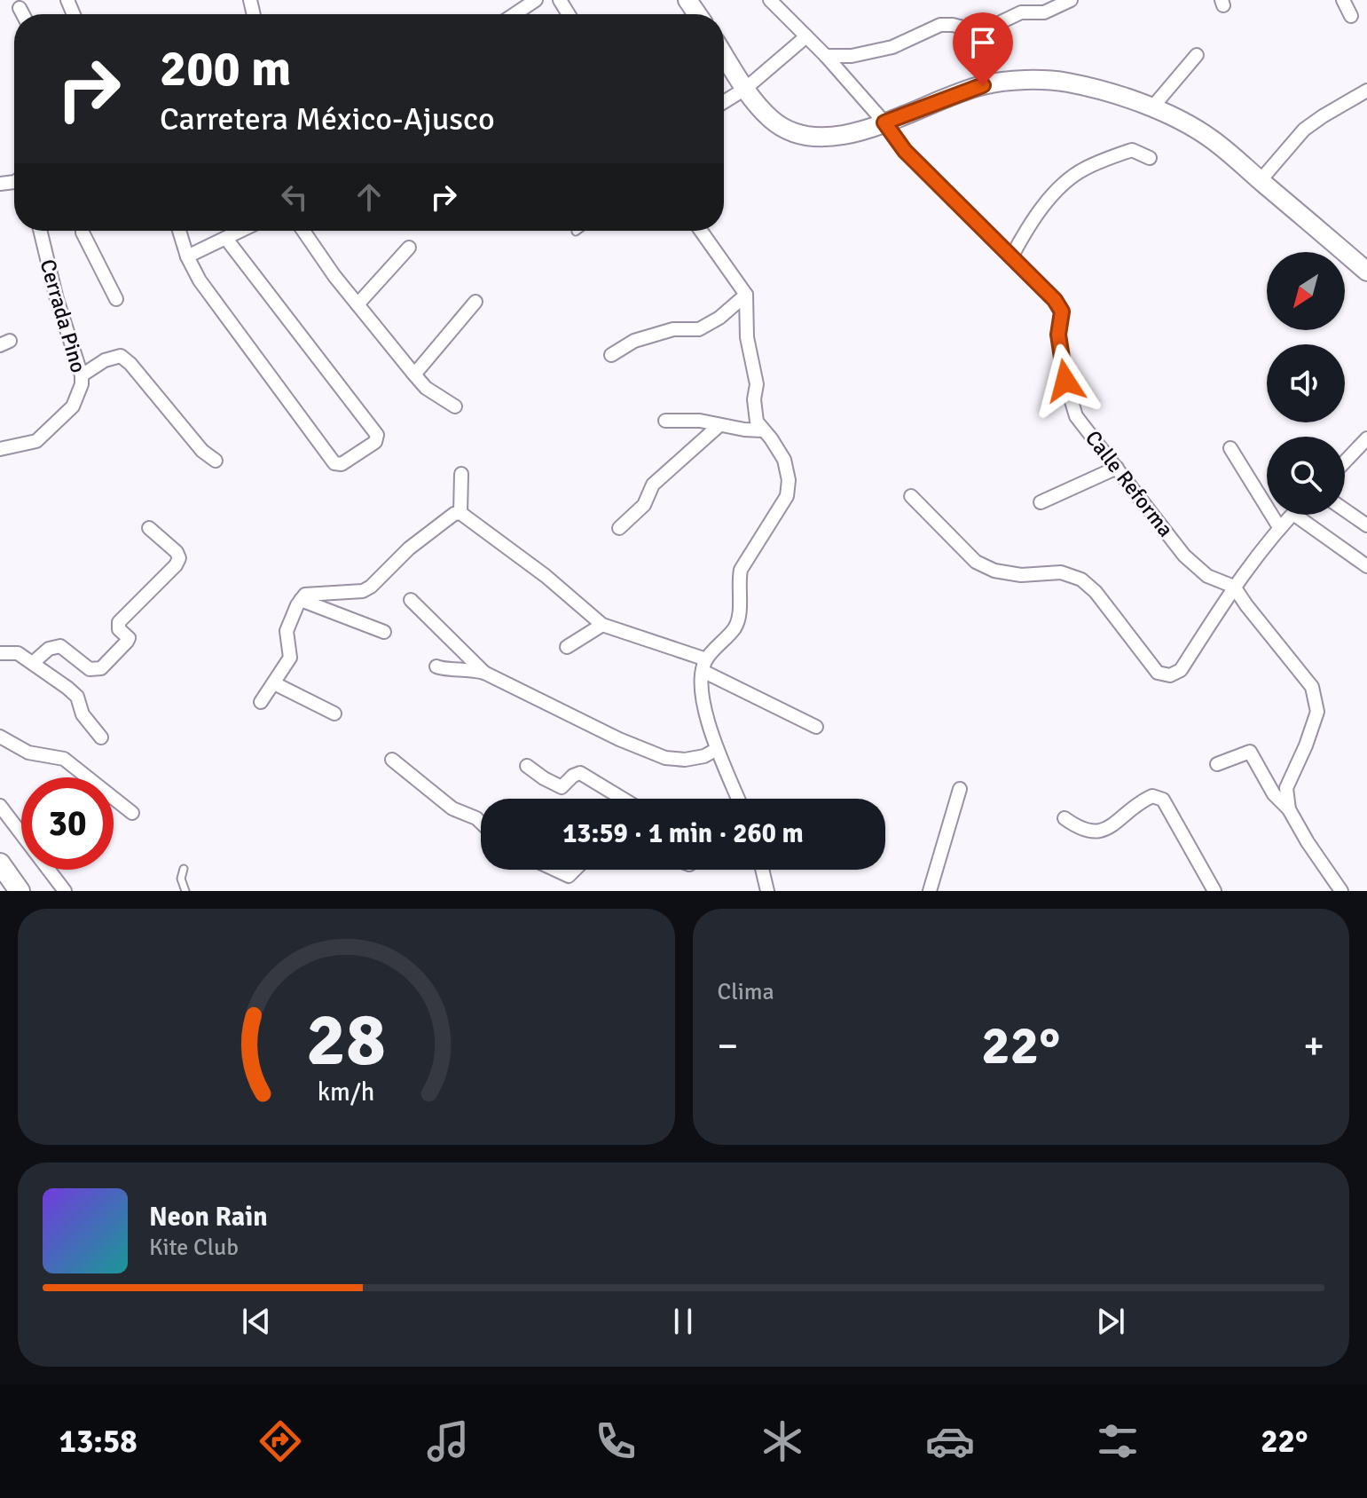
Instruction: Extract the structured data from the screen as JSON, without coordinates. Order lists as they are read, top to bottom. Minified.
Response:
{"streets":{"street":["Cerrada Pino","Calle Reforma"]},"north":"bottom left","page":{"turn":["200 m","Carretera México-Ajusco"],"limit":"30","trip":"13:59 · 1 min · 260 m","tile":"Clima","heat":["−","22°","+"],"song":["Neon Rain","Kite Club"],"tabs":["13:58","22°"],"gauge":["28","km/h"]}}
